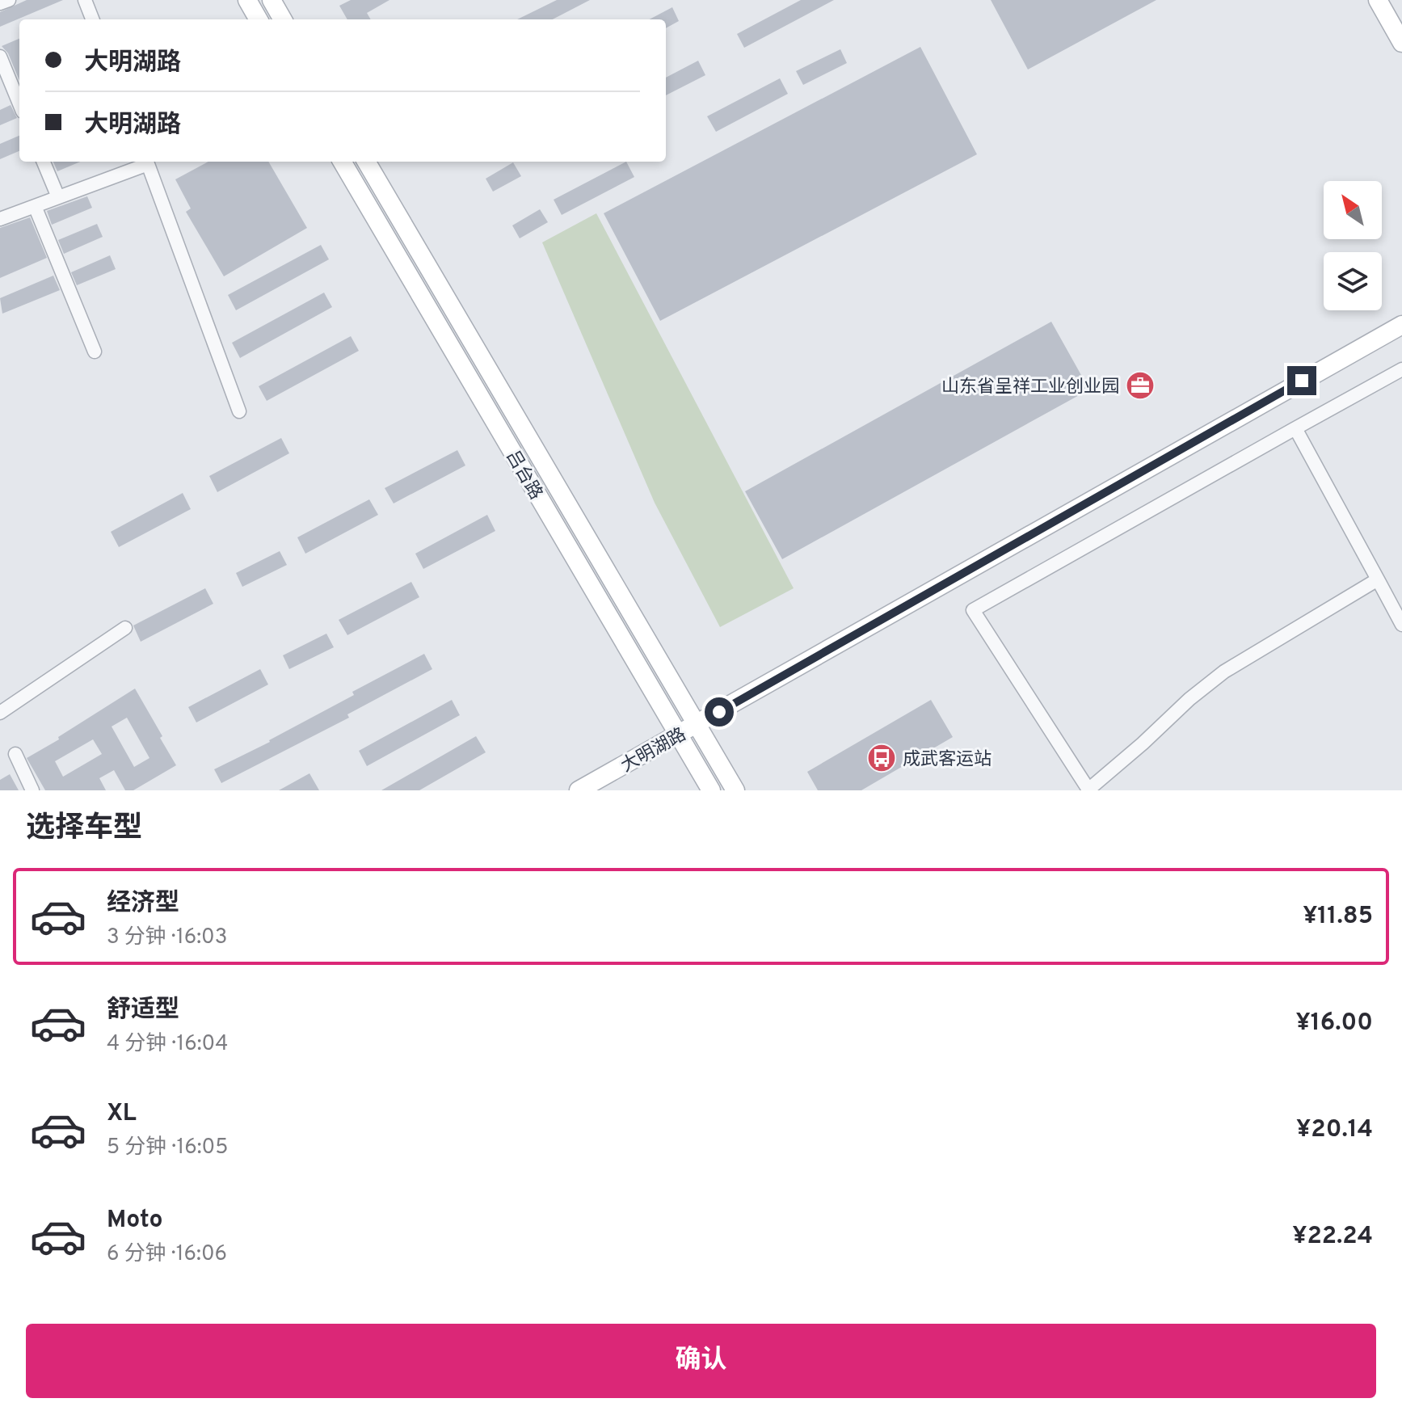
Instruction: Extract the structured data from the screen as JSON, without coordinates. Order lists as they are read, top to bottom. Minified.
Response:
{"streets":{"main road":["吕台路","大明湖路"]},"crossings":[["吕台路","大明湖路"]],"places":{"office":["山东省呈祥工业创业园"],"bus stop":["成武客运站"]},"north":"top left","page":{"banner":["大明湖路","大明湖路"],"heading":"选择车型","list":[{"name":"经济型","note":"3 分钟 · 16:03","value":"¥11.85"},{"name":"舒适型","note":"4 分钟 · 16:04","value":"¥16.00"},{"name":"XL","note":"5 分钟 · 16:05","value":"¥20.14"},{"name":"Moto","note":"6 分钟 · 16:06","value":"¥22.24"}],"buttons":"确认"}}
